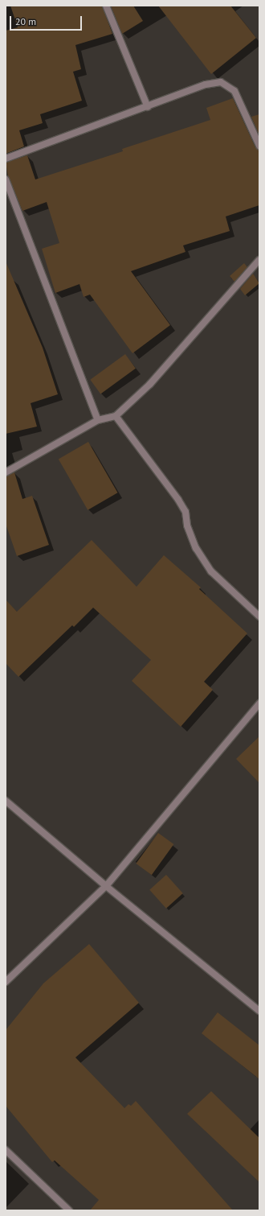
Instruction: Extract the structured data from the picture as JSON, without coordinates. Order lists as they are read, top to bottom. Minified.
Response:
{"scale_bar":"20 m"}
